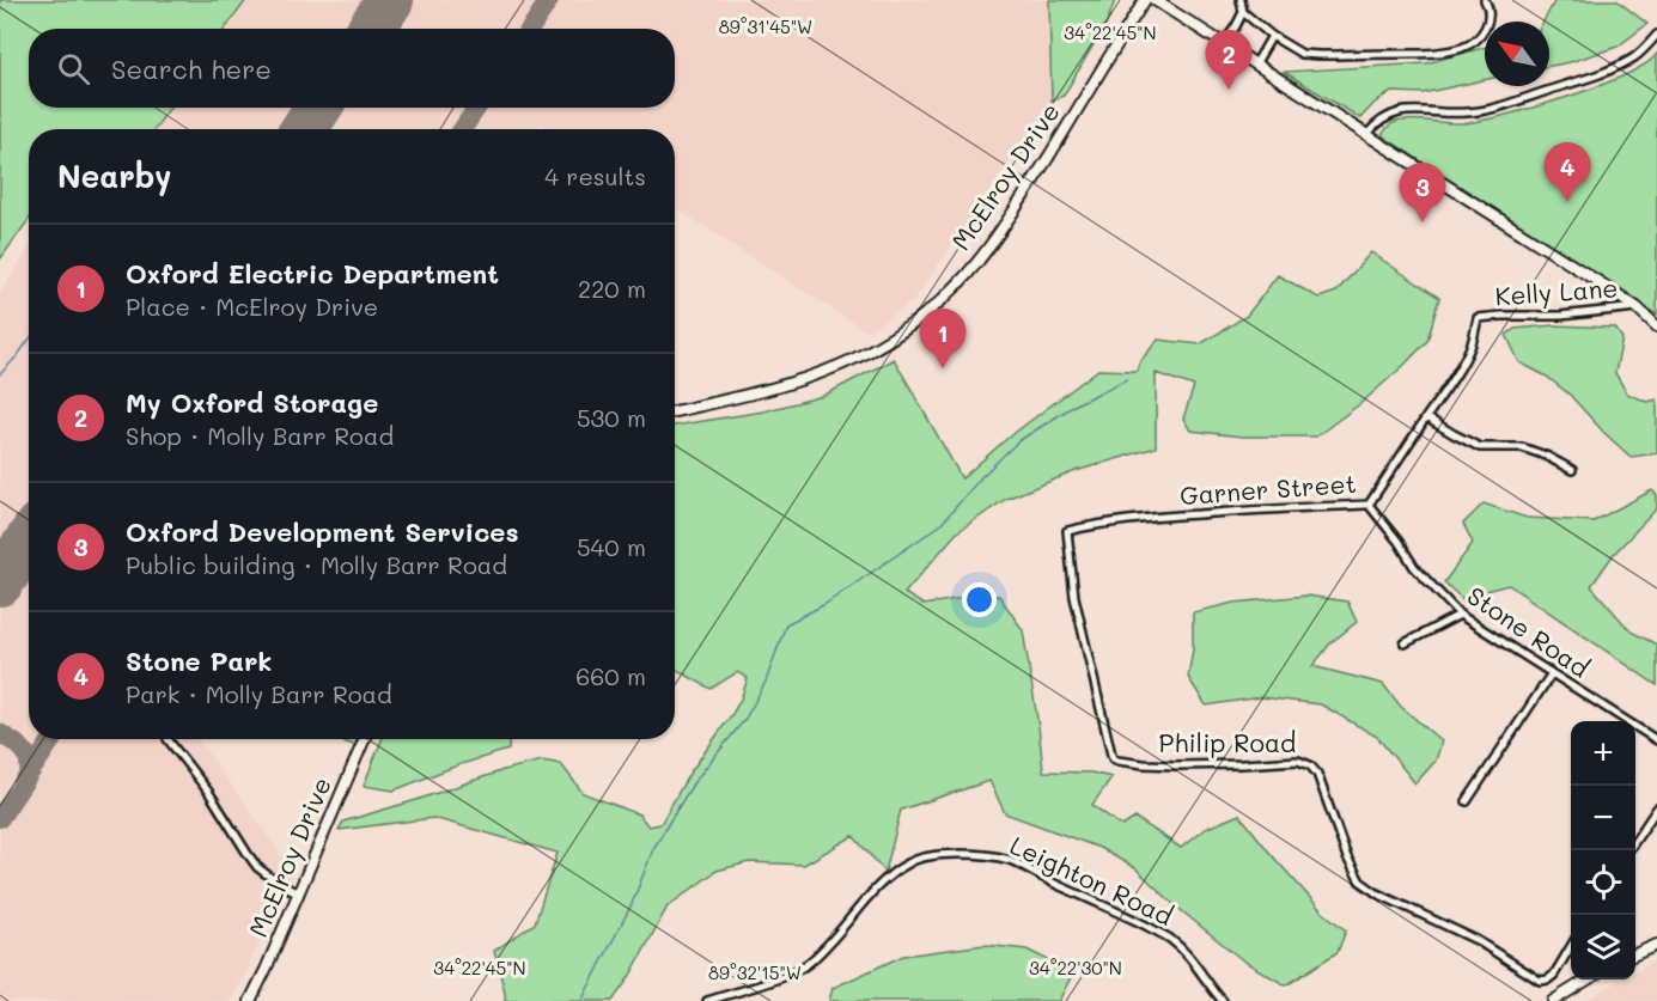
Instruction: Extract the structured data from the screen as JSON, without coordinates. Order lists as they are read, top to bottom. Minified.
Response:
{"streets":{"street":["McElroy Drive","Kelly Lane","Garner Street","Stone Road","Philip Road","Leighton Road"]},"crossings":[["Kelly Lane","Garner Street"],["Garner Street","Stone Road"],["Garner Street","Philip Road"]],"north":"top left","page":{"search":"Search here","pins":["2","4","3","1"],"heading":["Nearby","4 results"],"list":[{"mark":"1","name":"Oxford Electric Department","note":"Place · McElroy Drive","value":"220 m"},{"mark":"2","name":"My Oxford Storage","note":"Shop · Molly Barr Road","value":"530 m"},{"mark":"3","name":"Oxford Development Services","note":"Public building · Molly Barr Road","value":"540 m"},{"mark":"4","name":"Stone Park","note":"Park · Molly Barr Road","value":"660 m"}],"map_buttons":["+","−"]},"coordinates":["89°31'45\"W","34°22'45\"N","34°22'30\"N","89°32'15\"W"]}
